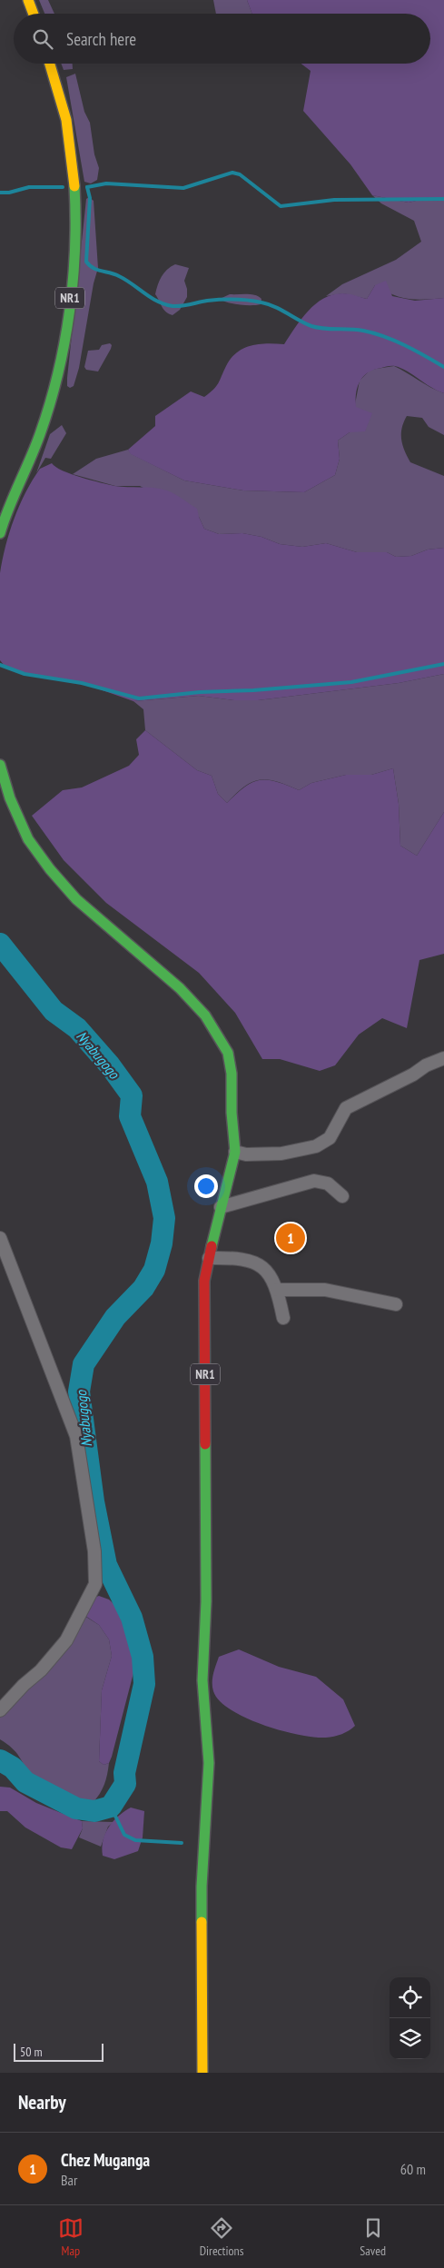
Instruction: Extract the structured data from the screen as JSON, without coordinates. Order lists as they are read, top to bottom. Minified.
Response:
{"streets":{"highway":["NR1"]},"water":["Nyabugogo"],"scale_bar":"50 m","page":{"search":"Search here","pins":"1","scale":"50 m","heading":"Nearby","list":[{"mark":"1","name":"Chez Muganga","note":"Bar","value":"60 m"}],"nav":["Map","Directions","Saved"]}}
